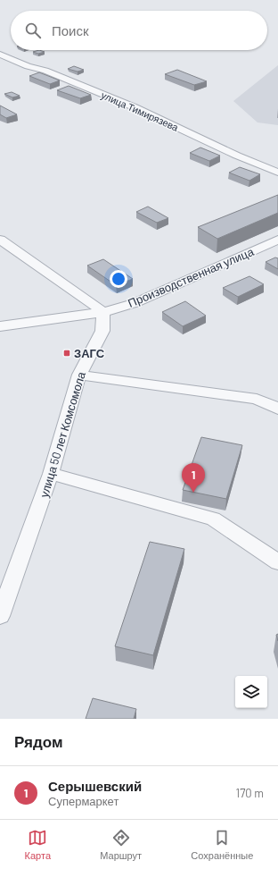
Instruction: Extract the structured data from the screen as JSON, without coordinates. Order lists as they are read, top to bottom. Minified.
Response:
{"streets":{"street":["улица Тимирязева","Производственная улица","улица 50 лет Комсомола"]},"crossings":[["Производственная улица","улица 50 лет Комсомола"]],"places":{"transit":["ЗАГС"]},"page":{"search":"Поиск","pins":"1","heading":"Рядом","list":[{"mark":"1","name":"Серышевский","note":"Супермаркет","value":"170 m"}],"nav":["Карта","Маршрут","Сохранённые"]}}
